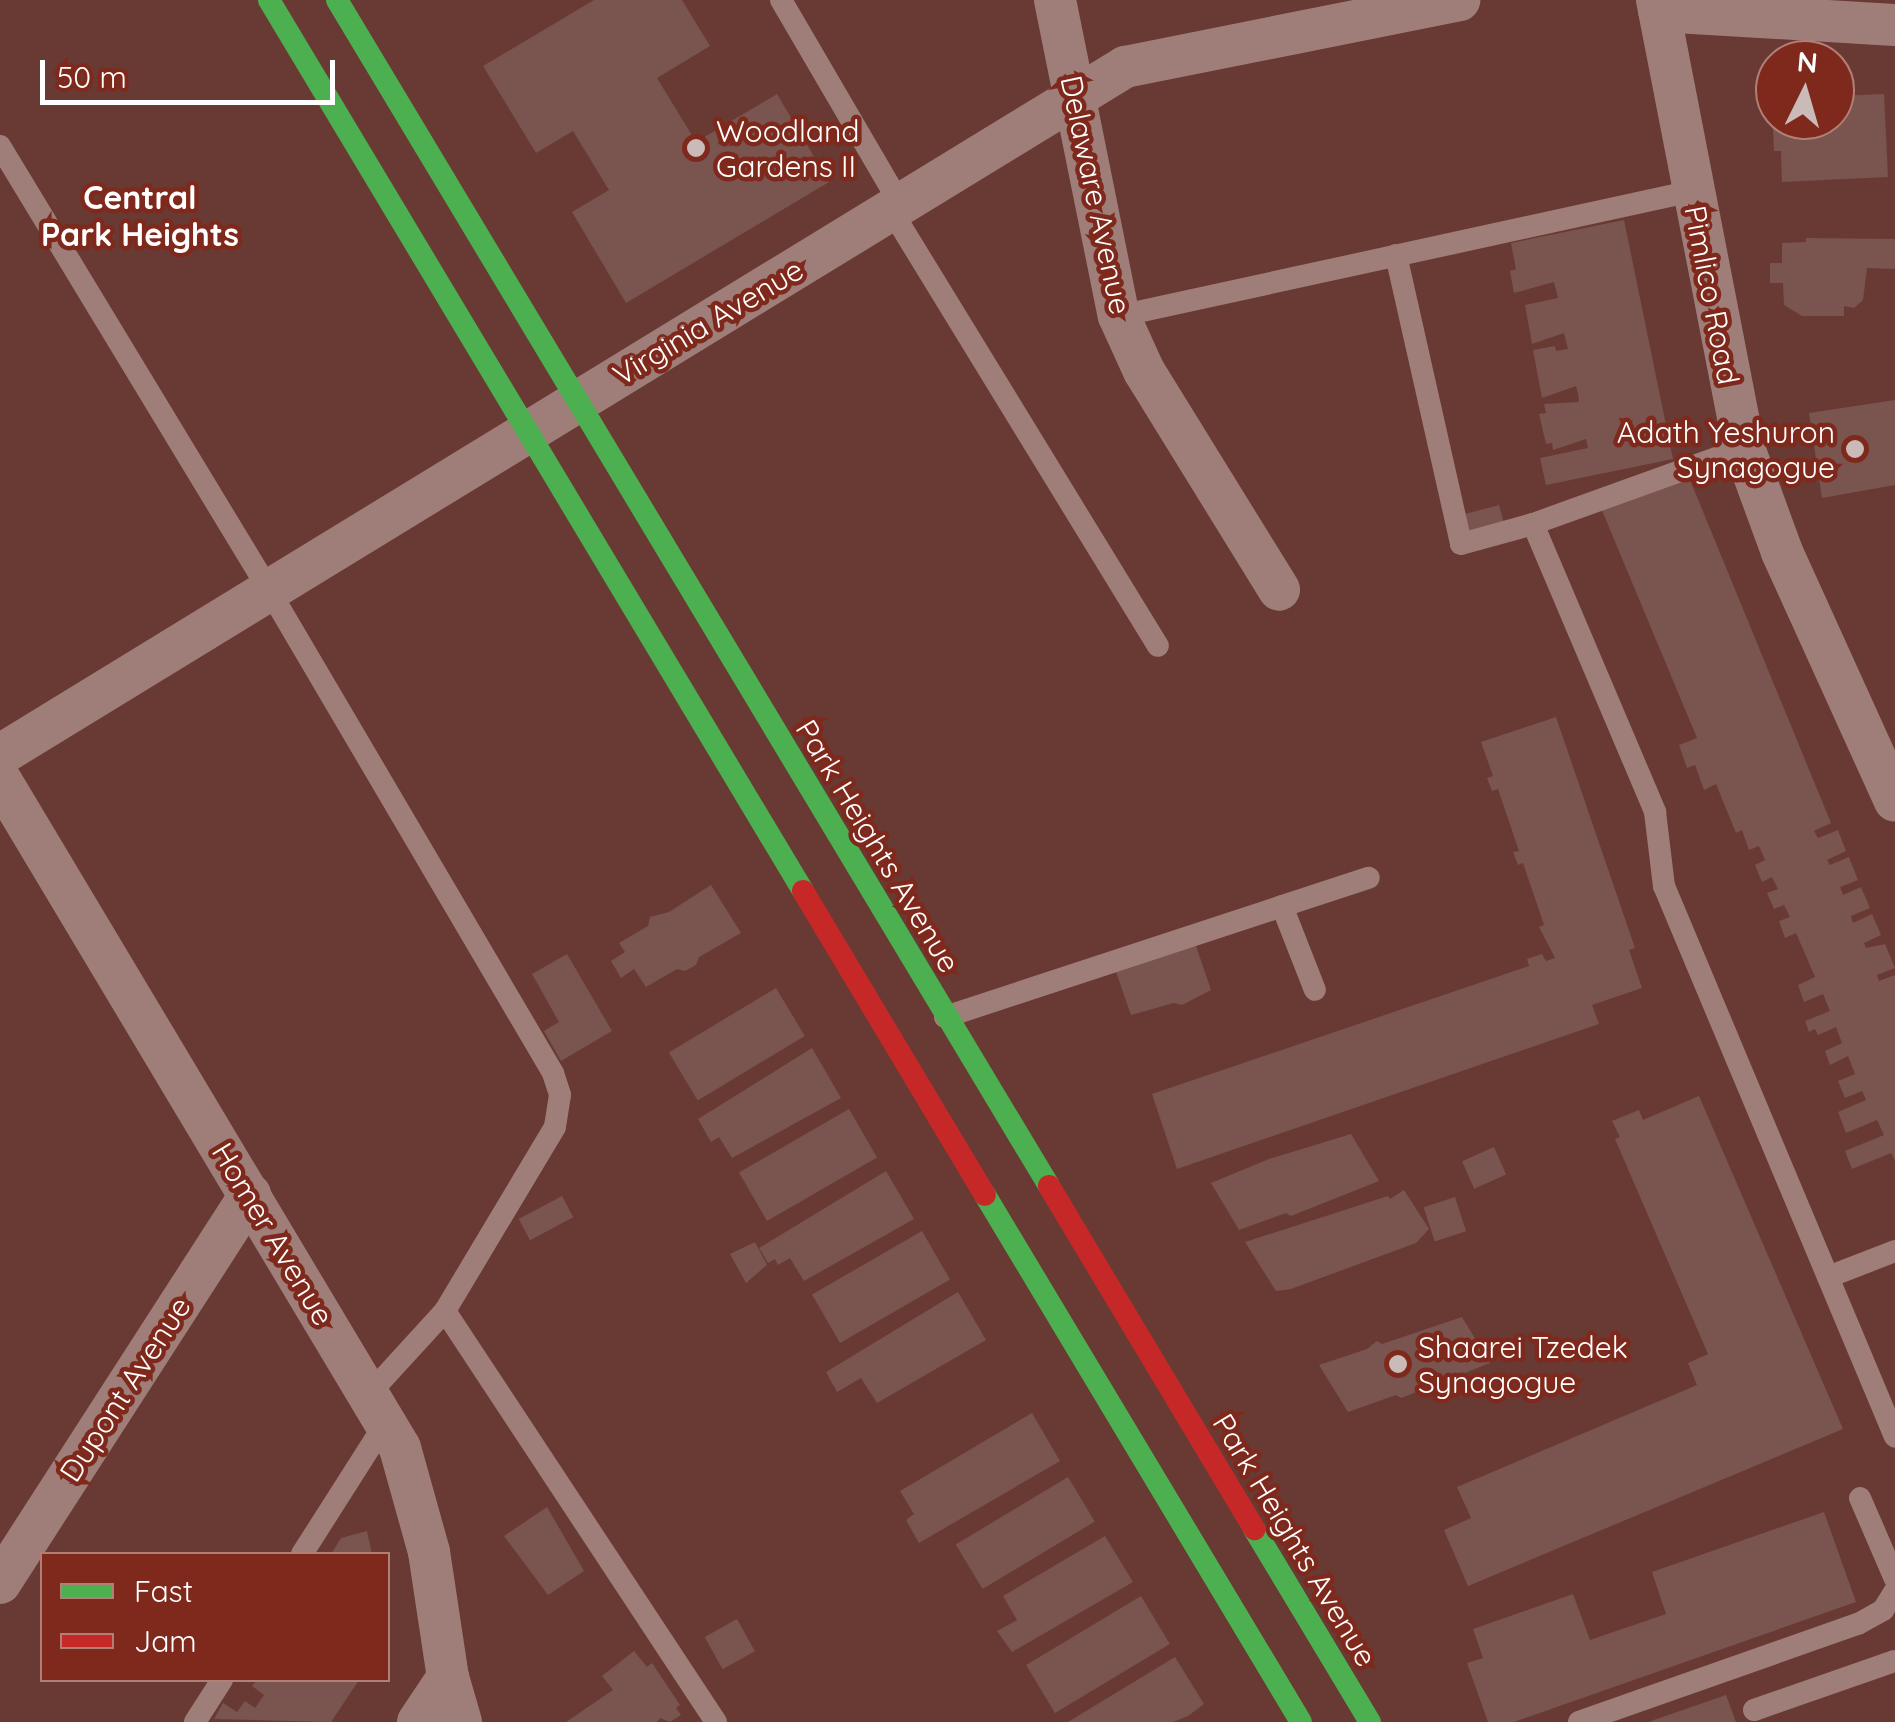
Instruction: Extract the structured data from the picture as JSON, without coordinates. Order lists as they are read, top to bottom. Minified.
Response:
{"streets":{"main road":["Park Heights Avenue"],"street":["Delaware Avenue","Pimlico Road","Virginia Avenue","Homer Avenue","Dupont Avenue"]},"crossings":[["Delaware Avenue","Virginia Avenue"],["Virginia Avenue","Park Heights Avenue"],["Homer Avenue","Dupont Avenue"]],"districts":["Central Park Heights"],"places":["Woodland Gardens II","Adath Yeshuron Synagogue","Shaarei Tzedek Synagogue"],"legend":["Fast","Jam"],"scale_bar":"50 m","north":"top"}
